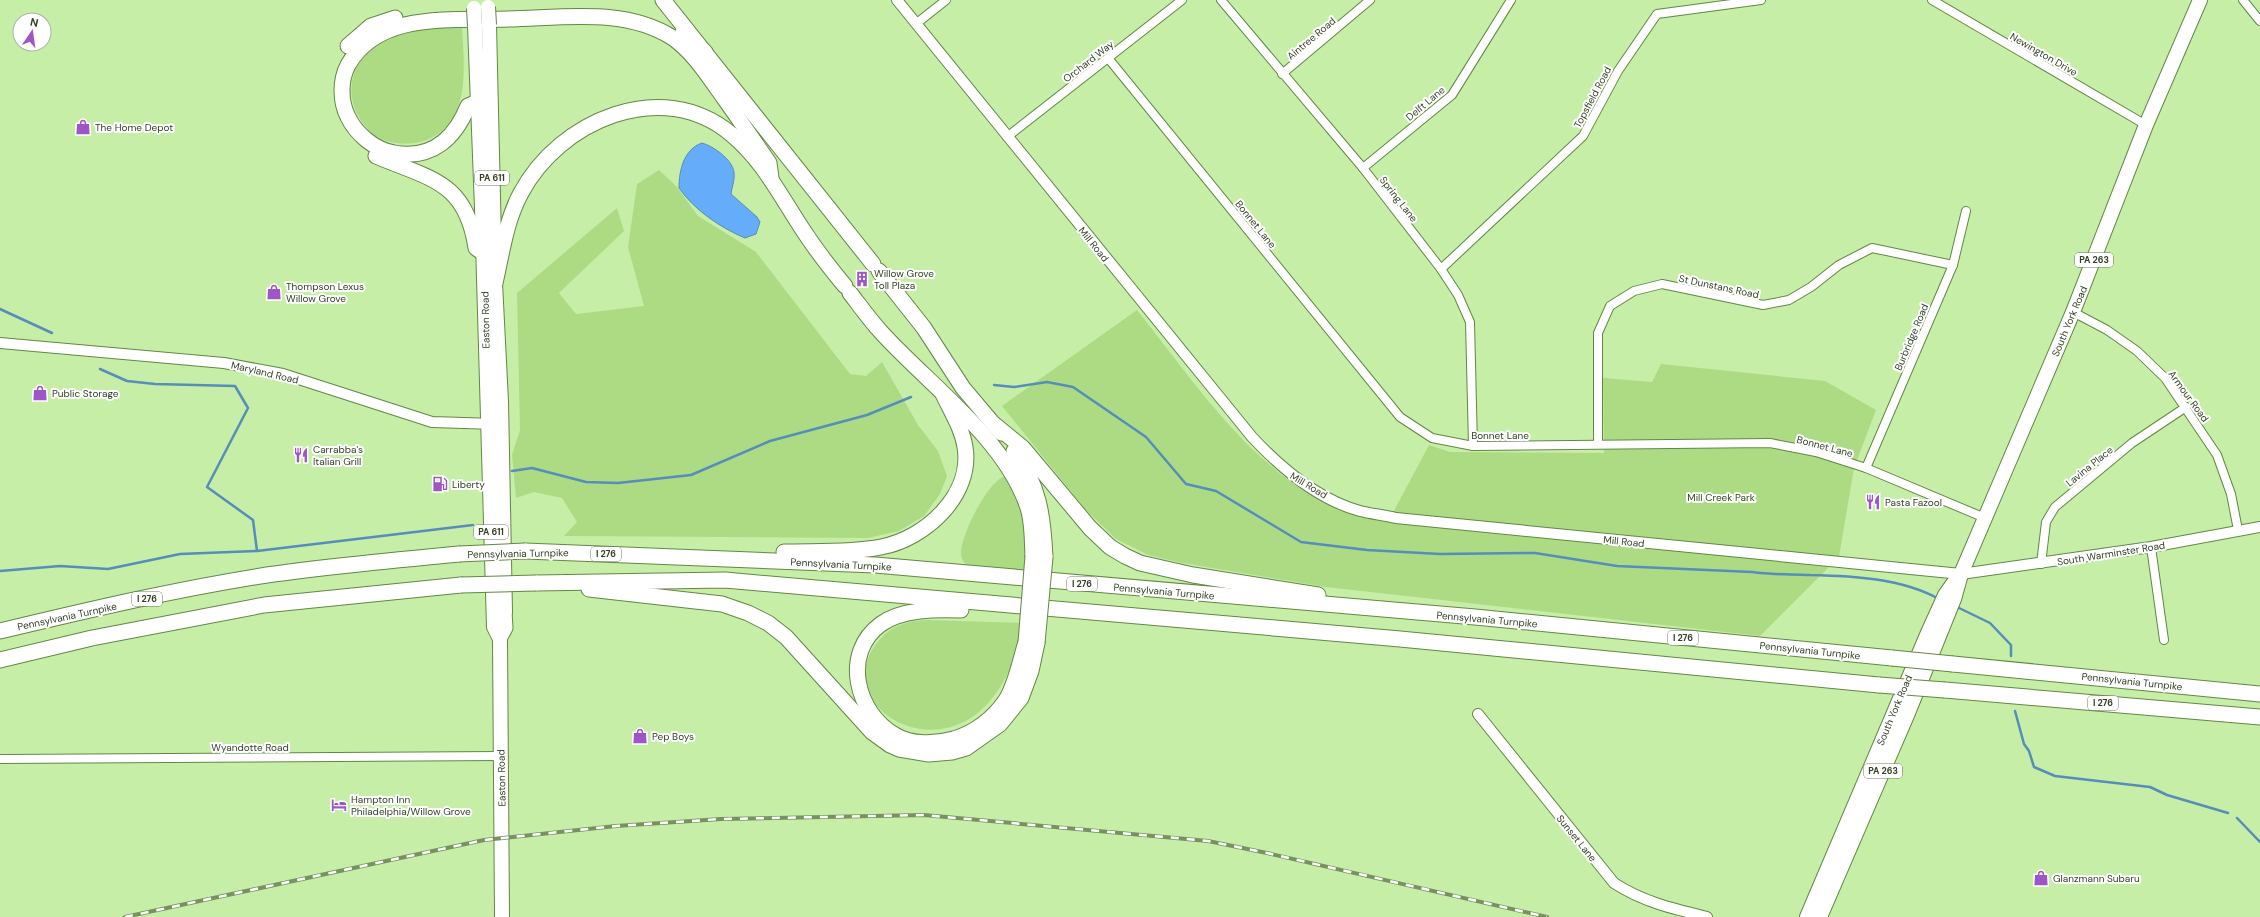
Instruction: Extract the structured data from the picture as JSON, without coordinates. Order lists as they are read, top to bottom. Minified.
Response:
{"streets":{"highway":["PA 611","PA 263","Easton Road","South York Road","Pennsylvania Turnpike","I 276"],"street":["Aintree Road","Newington Drive","Orchard Way","Topsfield Road","Delft Lane","Spring Lane","Bonnet Lane","Mill Road","St Dunstans Road","Burbridge Road","Maryland Road","Armour Road","Lavina Place","South Warminster Road","Wyandotte Road","Sunset Lane"]},"crossings":[["Aintree Road","Spring Lane"],["Newington Drive","South York Road"],["Orchard Way","Bonnet Lane"],["Orchard Way","Mill Road"],["Topsfield Road","Spring Lane"],["Delft Lane","Spring Lane"],["Spring Lane","Bonnet Lane"],["Bonnet Lane","St Dunstans Road"],["Bonnet Lane","South York Road"],["Bonnet Lane","Burbridge Road"],["Mill Road","South York Road"],["Mill Road","South Warminster Road"],["St Dunstans Road","Burbridge Road"],["Easton Road","Maryland Road"],["Easton Road","Wyandotte Road"],["South York Road","Armour Road"],["South York Road","South Warminster Road"],["Armour Road","Lavina Place"],["Armour Road","South Warminster Road"],["Lavina Place","South Warminster Road"]],"parks":["Mill Creek Park"],"places":{"shop":["The Home Depot","Thompson Lexus Willow Grove","Public Storage","Pep Boys","Glanzmann Subaru"],"building":["Willow Grove Toll Plaza"],"restaurant":["Carrabba's Italian Grill","Pasta Fazool"],"fuel station":["Liberty"],"hotel":["Hampton Inn Philadelphia/Willow Grove"]},"north":"top"}
